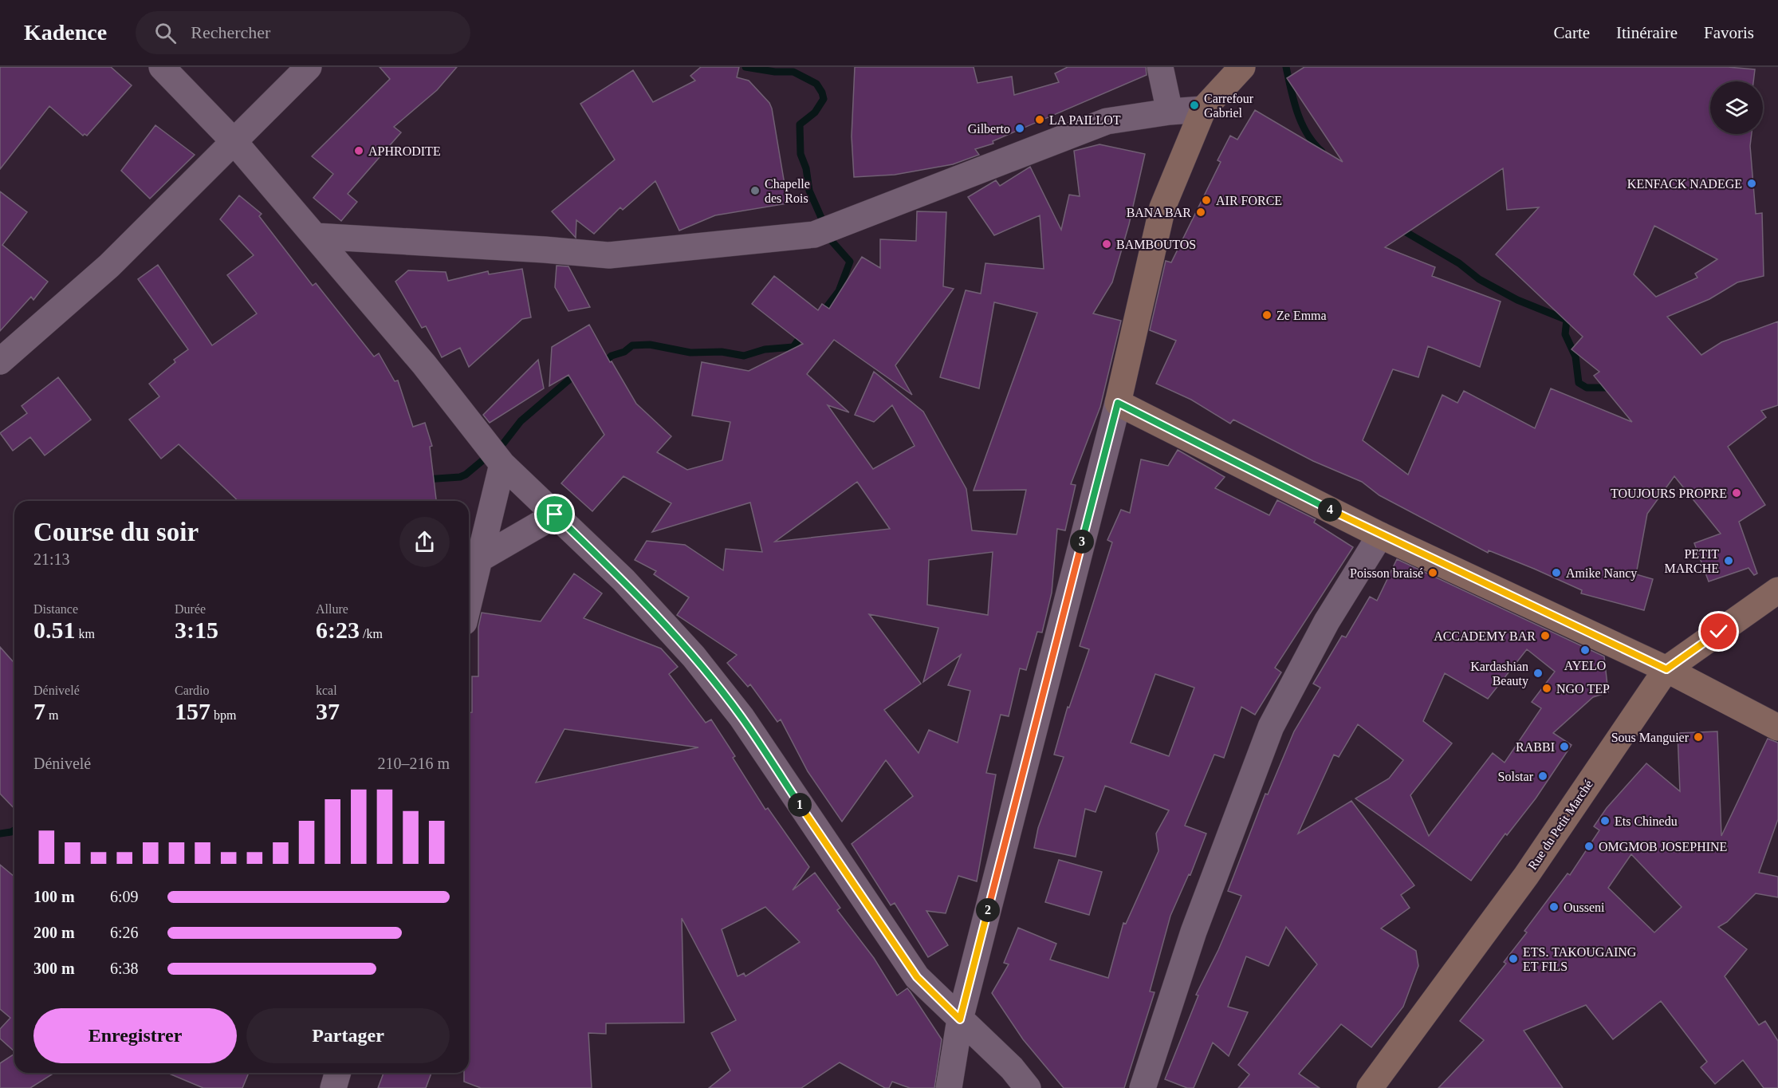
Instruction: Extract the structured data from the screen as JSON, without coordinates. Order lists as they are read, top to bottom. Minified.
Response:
{"streets":{"street":["Rue du Petit Marché"]},"places":["Carrefour Gabriel","LA PAILLOT","Gilberto","APHRODITE","KENFACK NADEGE","Chapelle des Rois","AIR FORCE","BANA BAR","BAMBOUTOS","Ze Emma","TOUJOURS PROPRE","PETIT MARCHE","Poisson braisé","Amike Nancy","ACCADEMY BAR","AYELO","Kardashian Beauty","NGO TEP","Sous Manguier","RABBI","Solstar","Ets Chinedu","OMGMOB JOSEPHINE","Ousseni","ETS. TAKOUGAING ET FILS"],"page":{"header":"Kadence","search":"Rechercher","nav":["Carte","Itinéraire","Favoris"],"pins":["4","3","1","2"],"heading":["Course du soir","21:13"],"stats":[["Distance","0.51 km"],["Durée","3:15"],["Allure","6:23 /km"],["Dénivelé","7 m"],["Cardio","157 bpm"],["kcal","37"]],"chart":["Dénivelé","210–216 m"],"list":[{"name":"100 m","note":"6:09"},{"name":"200 m","note":"6:26"},{"name":"300 m","note":"6:38"}],"buttons":["Enregistrer","Partager"]}}
